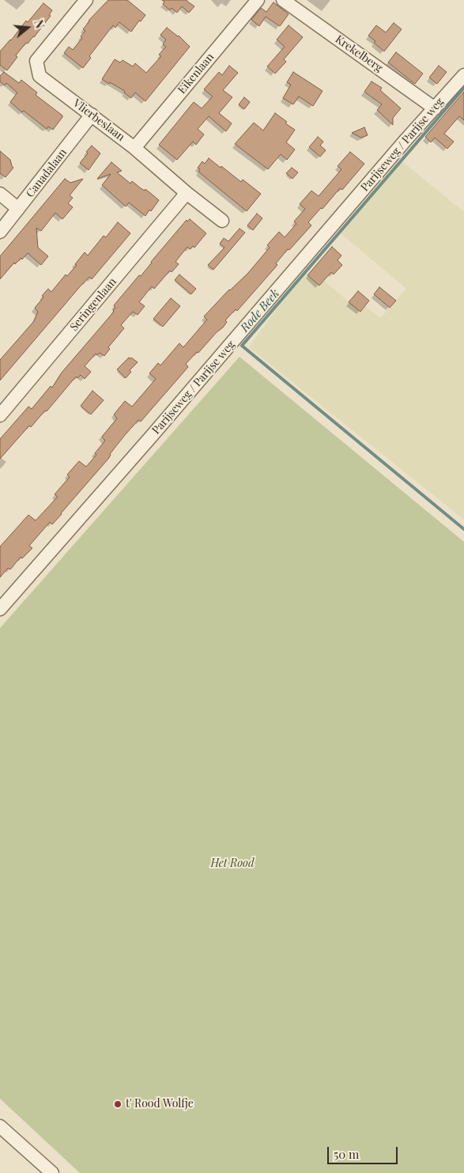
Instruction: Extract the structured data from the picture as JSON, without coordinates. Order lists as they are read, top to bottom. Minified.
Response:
{"streets":{"street":["Krekelberg","Eikenlaan","Vlierbeslaan","Parijseweg / Parijse weg","Canadalaan","Seringenlaan"]},"crossings":[["Krekelberg","Parijseweg / Parijse weg"],["Eikenlaan","Vlierbeslaan"],["Vlierbeslaan","Canadalaan"],["Vlierbeslaan","Seringenlaan"]],"water":["Rode Beek"],"parks":["Het Rood"],"places":["t' Rood Wolfje"],"scale_bar":"50 m","north":"right"}
